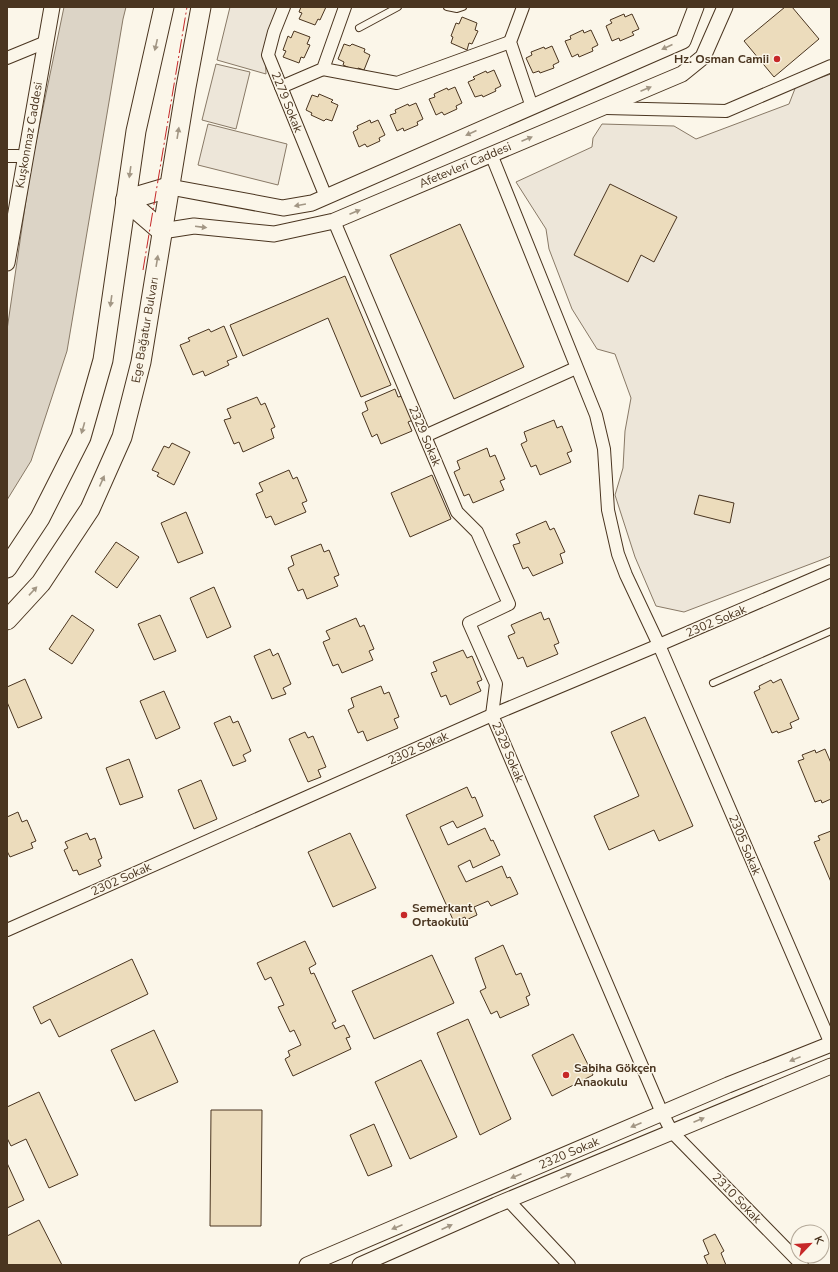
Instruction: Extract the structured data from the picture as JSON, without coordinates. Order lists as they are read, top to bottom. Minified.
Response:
{"streets":{"main road":["Ege Bağatur Bulvarı"],"street":["2279 Sokak","Kuşkonmaz Caddesi","Afetevleri Caddesi","2329 Sokak","2302 Sokak","2305 Sokak","2320 Sokak","2310 Sokak"]},"crossings":[["Afetevleri Caddesi","Ege Bağatur Bulvarı"],["Afetevleri Caddesi","2329 Sokak"],["Afetevleri Caddesi","2305 Sokak"],["2329 Sokak","2302 Sokak"],["2329 Sokak","2320 Sokak"],["2329 Sokak","2310 Sokak"],["2302 Sokak","2305 Sokak"],["2305 Sokak","2320 Sokak"],["2320 Sokak","2310 Sokak"]],"places":["Hz. Osman Camii","Semerkant Ortaokulu","Sabiha Gökçen Anaokulu"],"north":"top right"}
